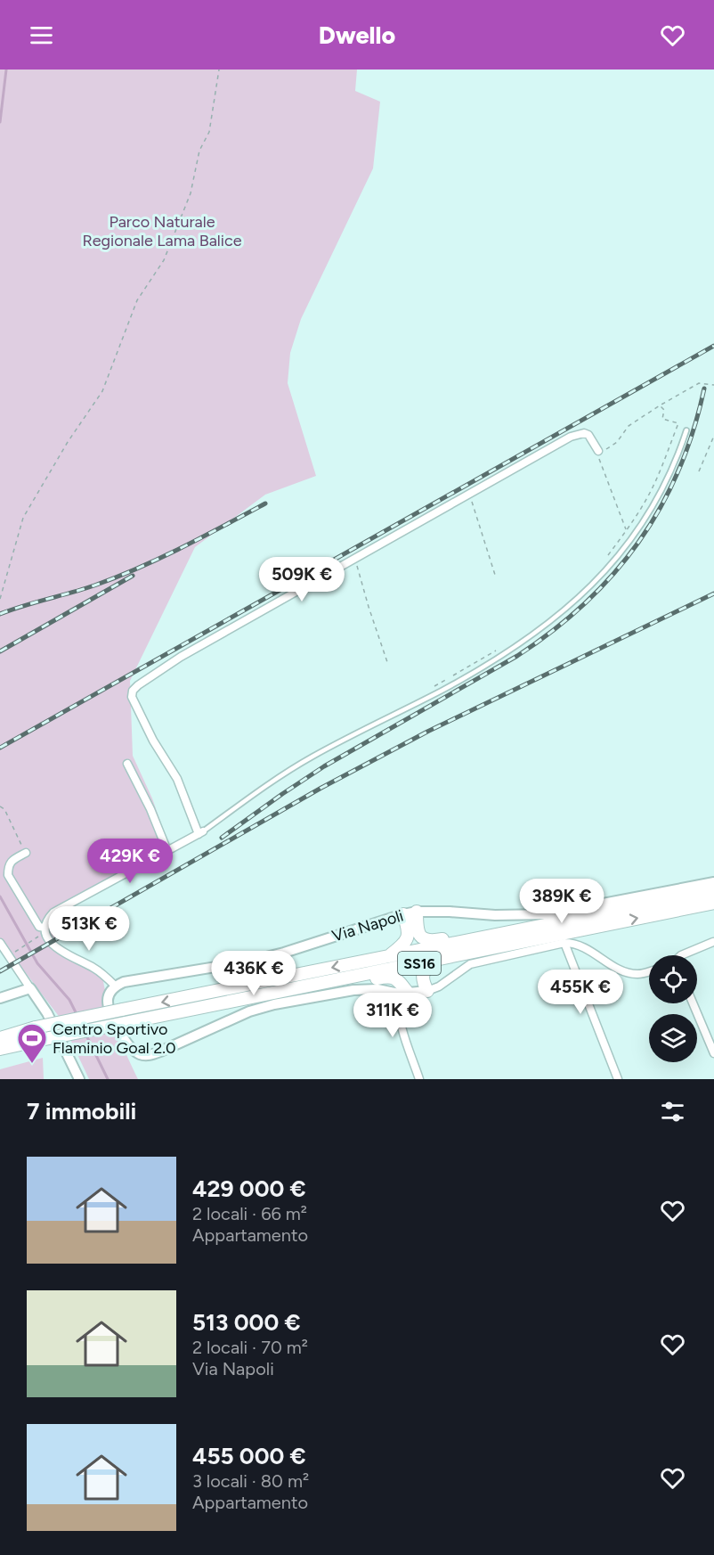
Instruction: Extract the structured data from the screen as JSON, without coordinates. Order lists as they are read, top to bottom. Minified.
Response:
{"streets":{"highway":["SS16"],"street":["Via Napoli"]},"parks":["Parco Naturale Regionale Lama Balice"],"places":{"sports":["Centro Sportivo Flaminio Goal 2.0"]},"page":{"header":"Dwello","price":["509K €","429K €","389K €","513K €","436K €","455K €","311K €"],"heading":"7 immobili","list":[{"name":"429 000 €","note":"2 locali · 66 m² · Appartamento"},{"name":"513 000 €","note":"2 locali · 70 m² · Via Napoli"},{"name":"455 000 €","note":"3 locali · 80 m² · Appartamento"}]}}
